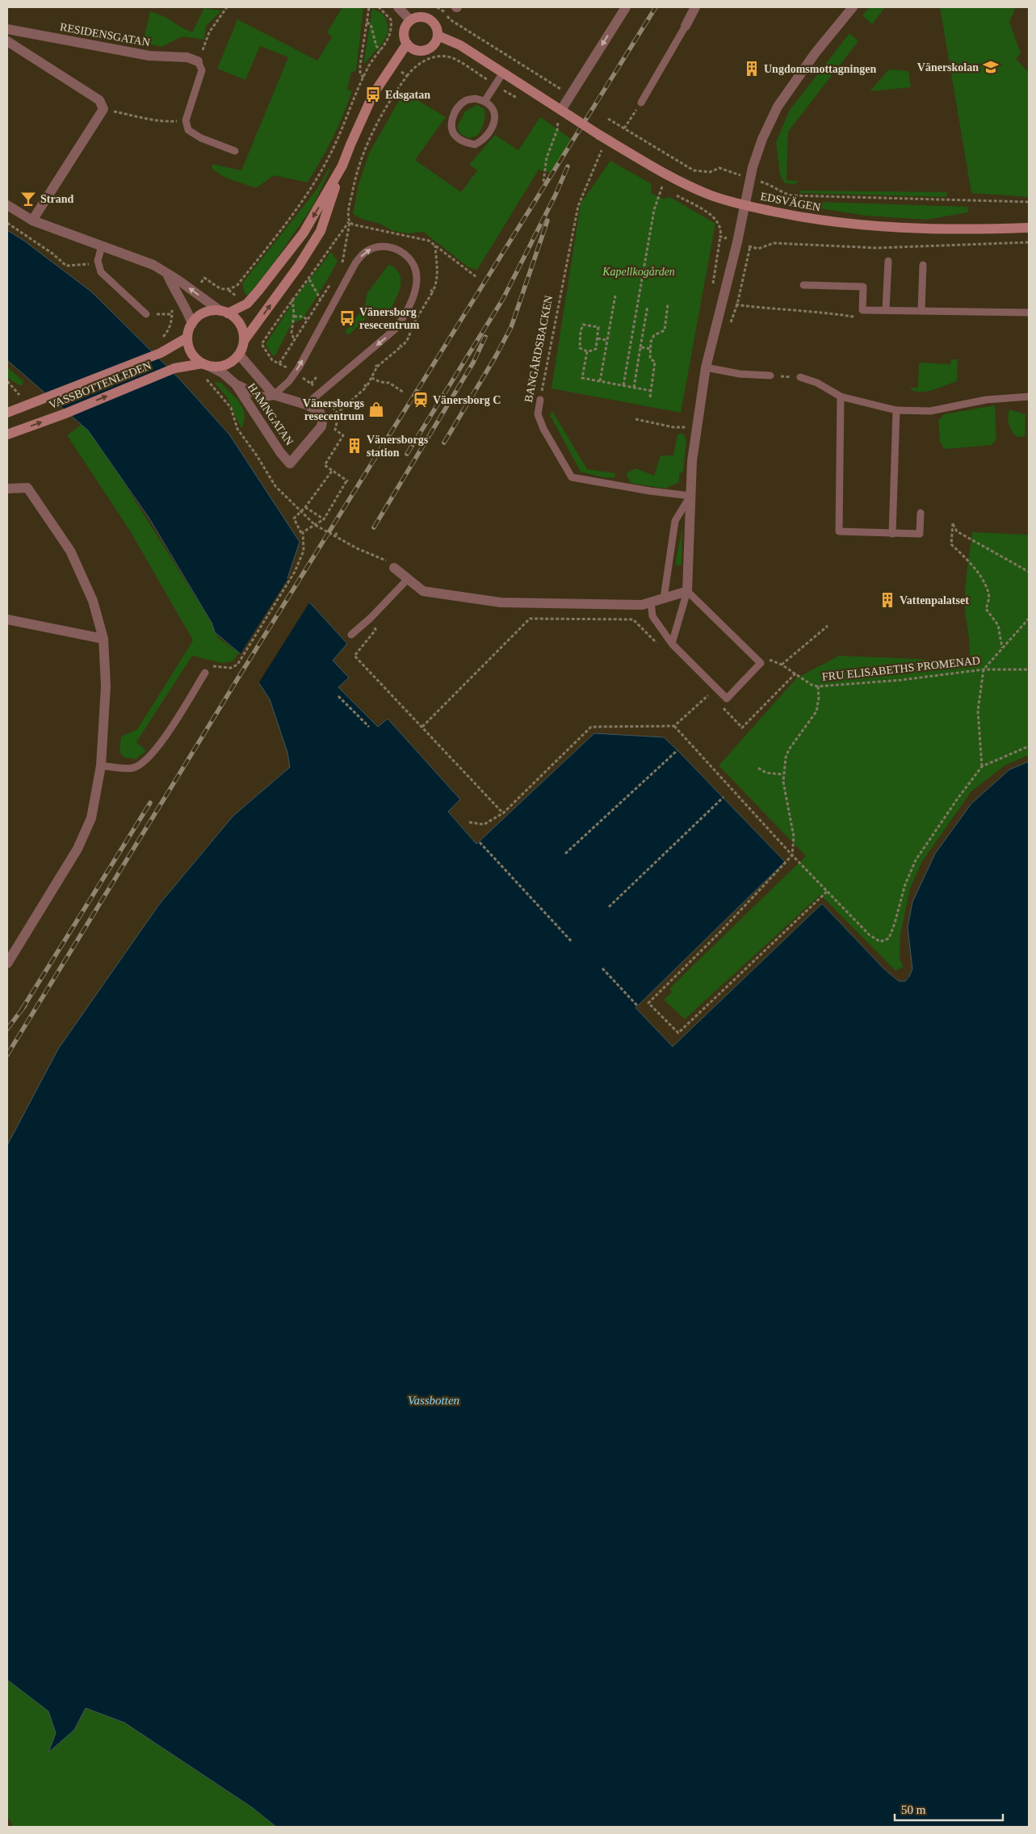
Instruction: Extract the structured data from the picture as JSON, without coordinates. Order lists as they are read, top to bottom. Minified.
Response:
{"streets":{"main road":["EDSVÄGEN","VASSBOTTENLEDEN"],"street":["RESIDENSGATAN","HAMNGATAN"],"lane":["BANGÅRDSBACKEN"],"path":["FRU ELISABETHS PROMENAD"]},"crossings":[["VASSBOTTENLEDEN","HAMNGATAN"]],"water":["Vassbotten"],"parks":["Kapellkogården"],"places":{"school or university":["Vänerskolan"],"building":["Ungdomsmottagningen","Vänersborgs station","Vattenpalatset"],"bus stop":["Edsgatan","Vänersborg resecentrum"],"bar":["Strand"],"station":["Vänersborg C"],"shop":["Vänersborgs resecentrum"]},"scale_bar":"50 m"}
